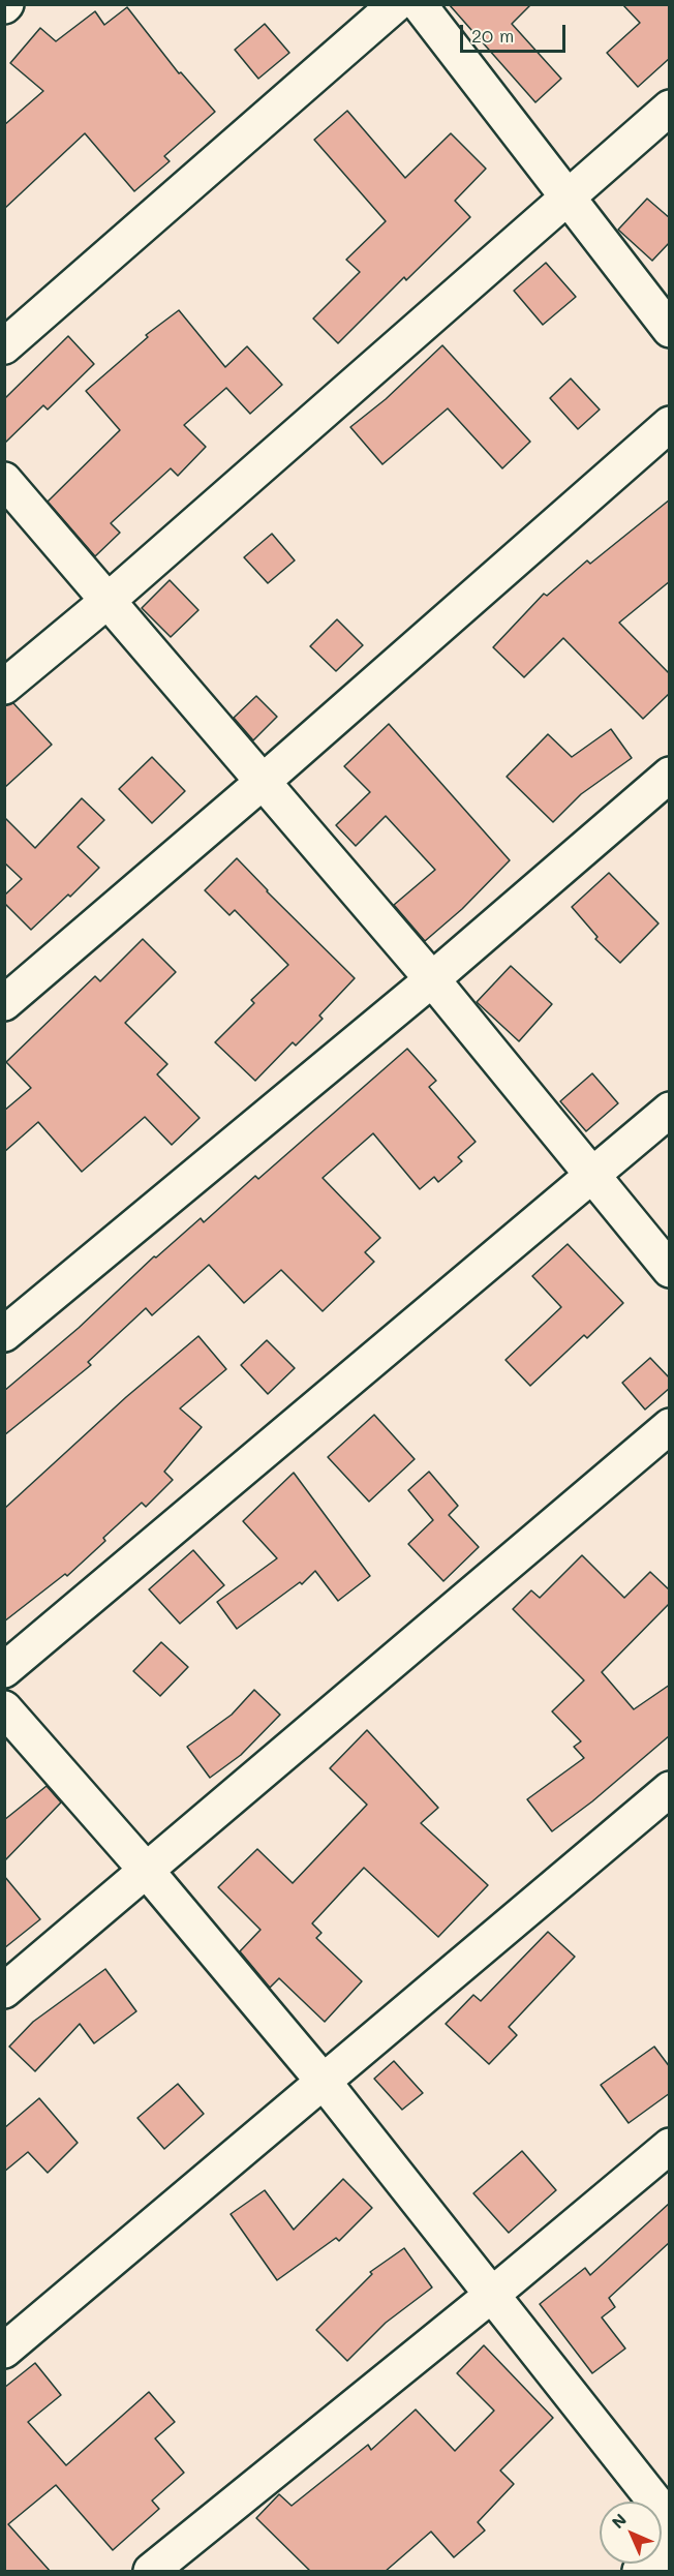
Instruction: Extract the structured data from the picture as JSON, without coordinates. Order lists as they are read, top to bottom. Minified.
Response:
{"scale_bar":"20 m","north":"top left"}
